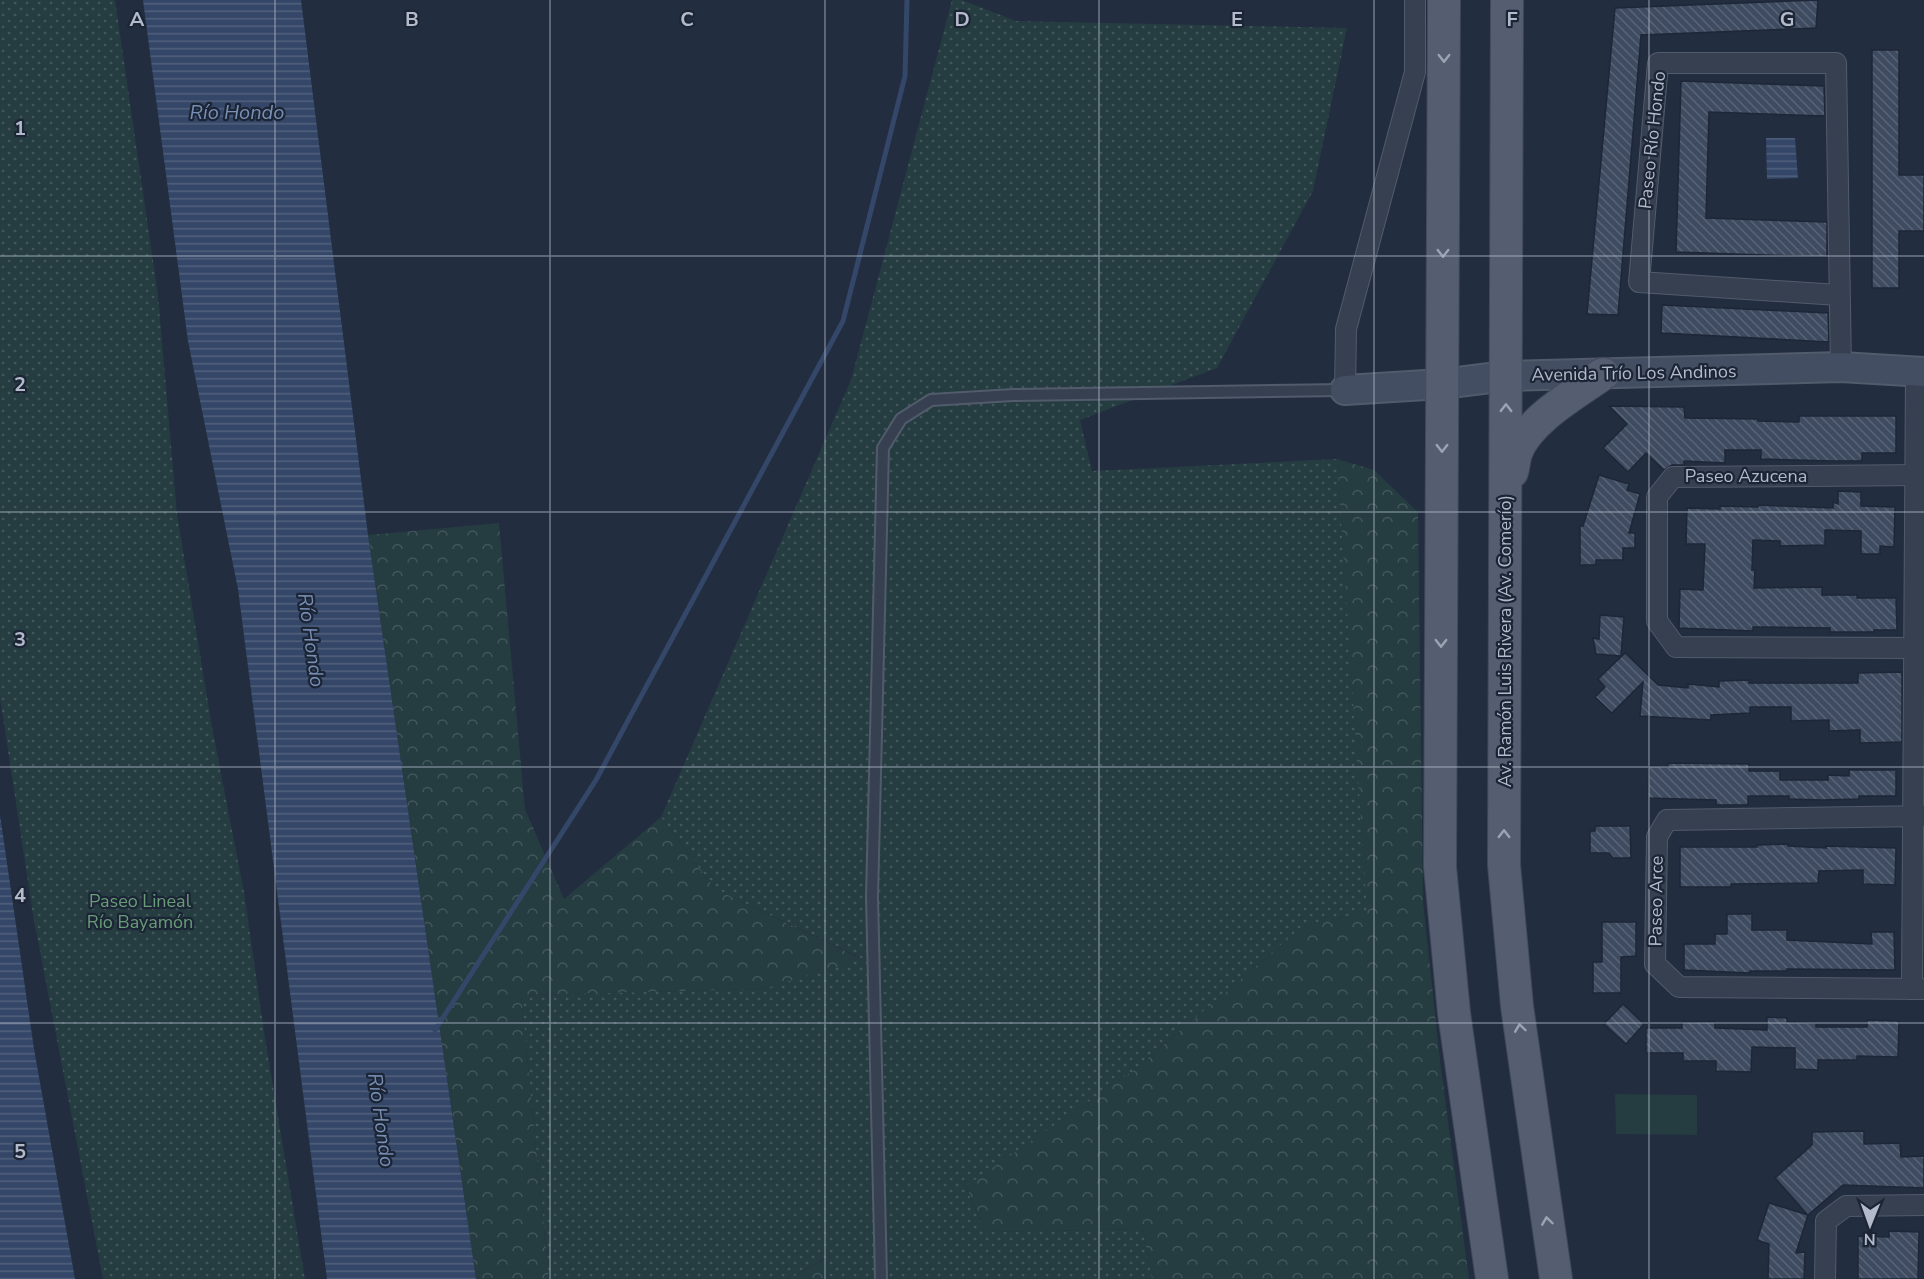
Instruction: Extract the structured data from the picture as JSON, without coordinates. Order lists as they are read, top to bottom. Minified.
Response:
{"streets":{"main road":["Av. Ramón Luis Rivera (Av. Comerío)"],"street":["Paseo Río Hondo","Avenida Trío Los Andinos","Paseo Azucena","Paseo Arce"]},"crossings":[["Avenida Trío Los Andinos","Av. Ramón Luis Rivera (Av. Comerío)"]],"water":["Río Hondo"],"parks":["Paseo Lineal Río Bayamón"],"north":"bottom","grid":{"columns":["A","B","C","D","E","F","G"],"rows":["1","2","3","4","5"]}}
